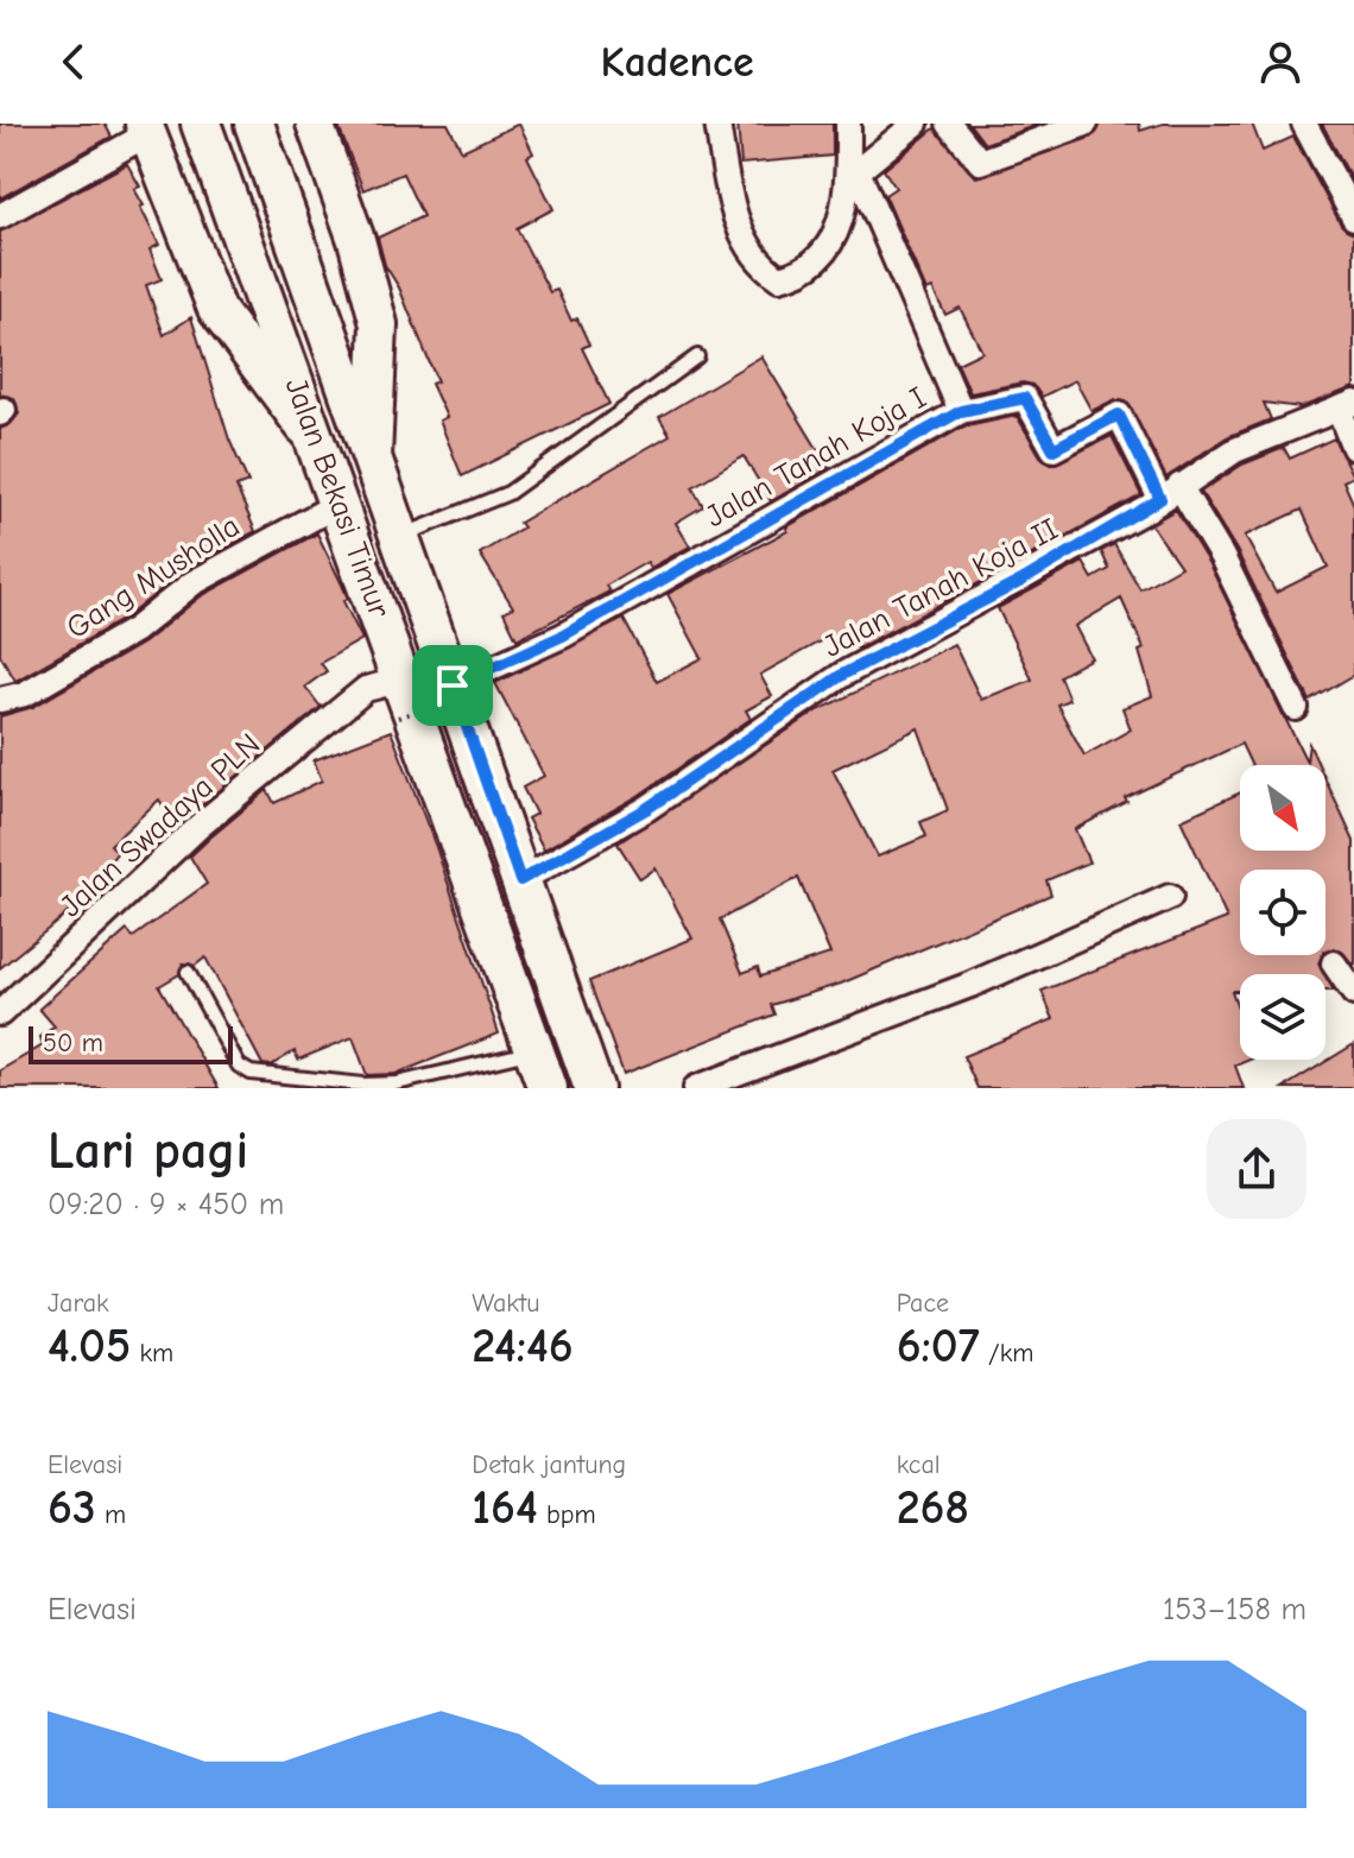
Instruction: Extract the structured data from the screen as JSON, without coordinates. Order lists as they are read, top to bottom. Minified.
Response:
{"streets":{"main road":["Jalan Bekasi Timur"],"street":["Jalan Tanah Koja I","Gang Musholla","Jalan Tanah Koja II","Jalan Swadaya PLN"]},"crossings":[["Jalan Tanah Koja I","Jalan Bekasi Timur"],["Jalan Bekasi Timur","Gang Musholla"],["Jalan Bekasi Timur","Jalan Tanah Koja II"],["Jalan Bekasi Timur","Jalan Swadaya PLN"]],"scale_bar":"50 m","north":"bottom right","page":{"header":"Kadence","scale":"50 m","heading":["Lari pagi","09:20 · 9 × 450 m"],"stats":[["Jarak","4.05 km"],["Waktu","24:46"],["Pace","6:07 /km"],["Elevasi","63 m"],["Detak jantung","164 bpm"],["kcal","268"]],"chart":["Elevasi","153–158 m"]}}
